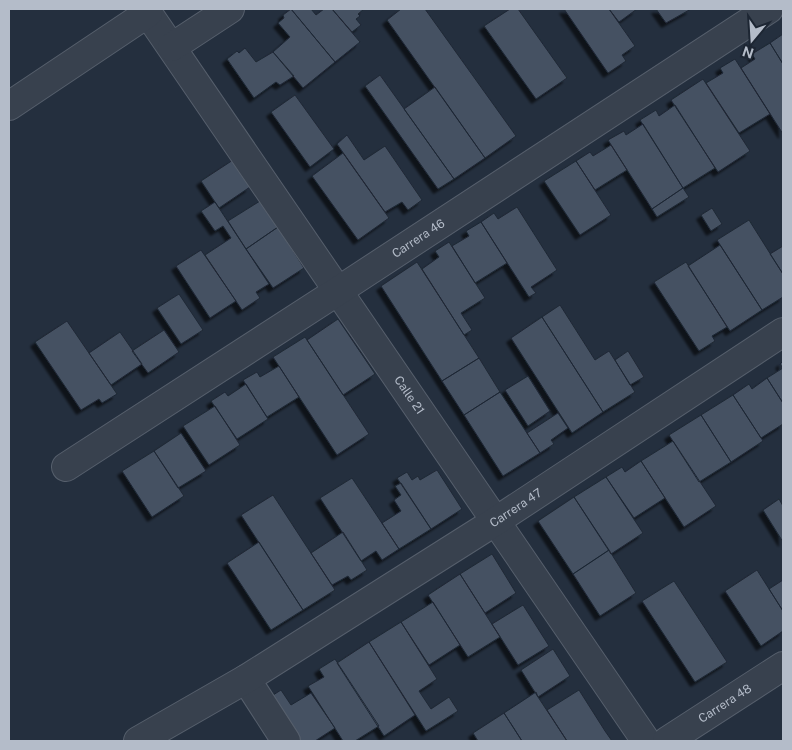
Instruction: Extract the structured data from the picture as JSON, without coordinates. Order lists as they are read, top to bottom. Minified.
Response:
{"streets":{"street":["Carrera 46","Calle 21","Carrera 47","Carrera 48"]},"crossings":[["Carrera 46","Calle 21"],["Calle 21","Carrera 47"]],"north":"bottom"}
